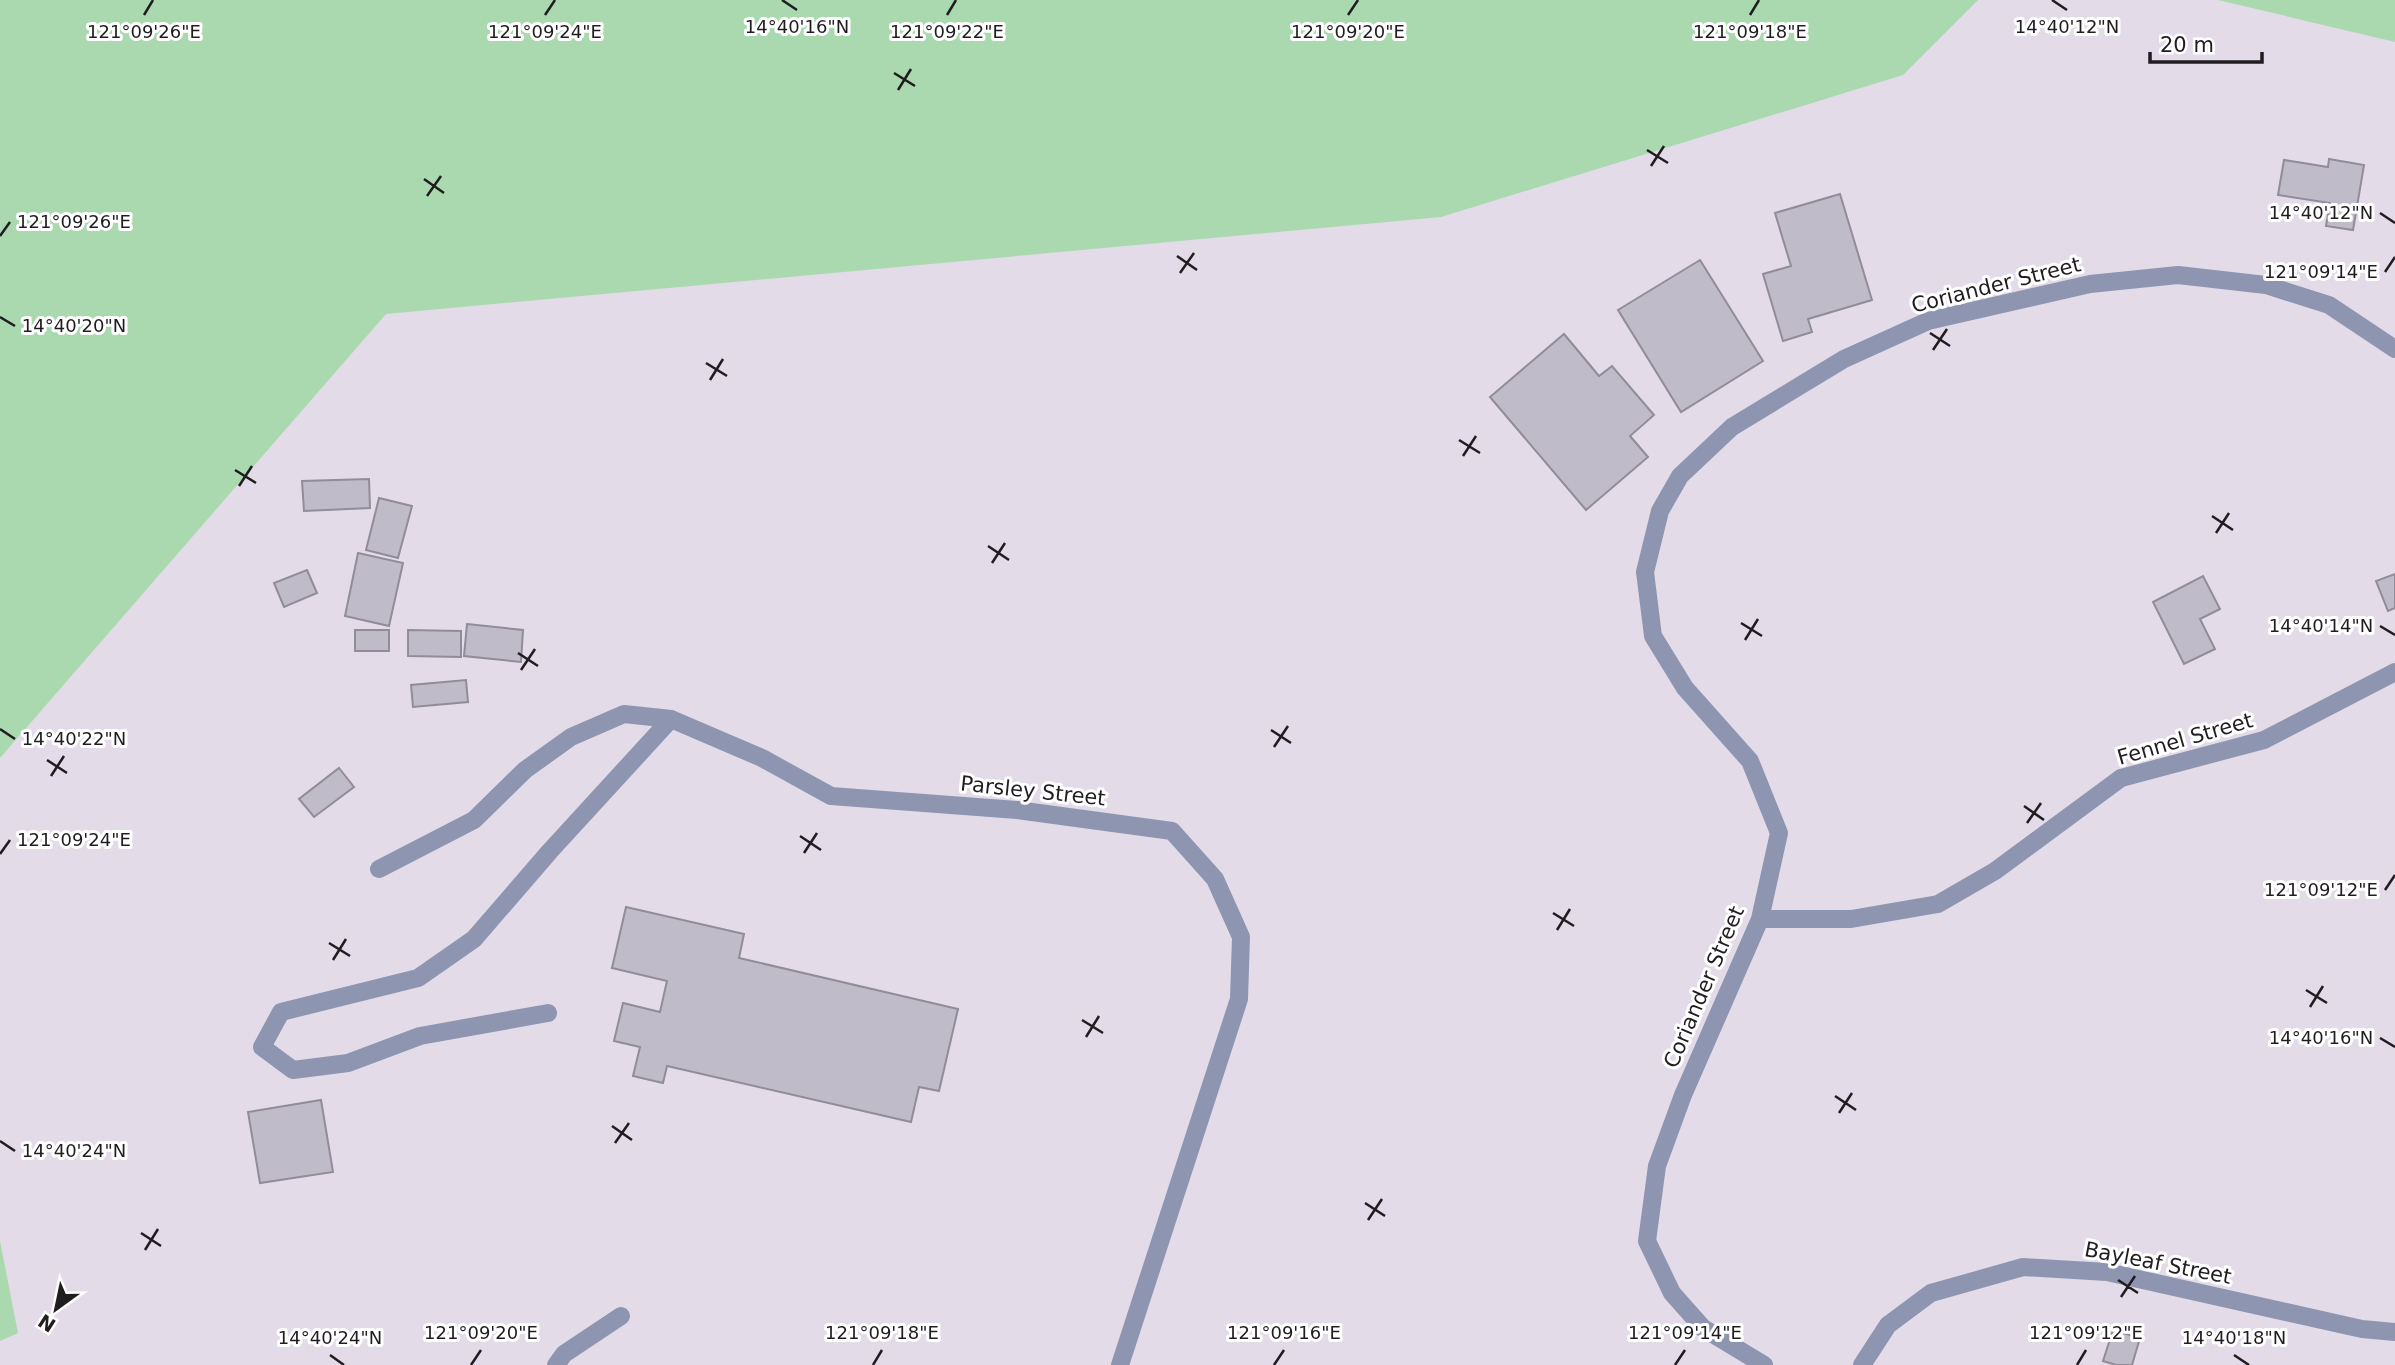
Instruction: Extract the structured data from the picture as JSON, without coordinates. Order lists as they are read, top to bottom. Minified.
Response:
{"streets":{"street":["Coriander Street","Fennel Street","Parsley Street","Bayleaf Street"]},"crossings":[["Coriander Street","Fennel Street"]],"scale_bar":"20 m","north":"bottom left","coordinates":["14°40'16\"N","14°40'12\"N","121°09'24\"E","121°09'22\"E","121°09'26\"E","121°09'20\"E","121°09'18\"E","121°09'14\"E","14°40'20\"N","14°40'14\"N","14°40'22\"N","121°09'12\"E","14°40'24\"N","121°09'16\"E","14°40'18\"N"]}
